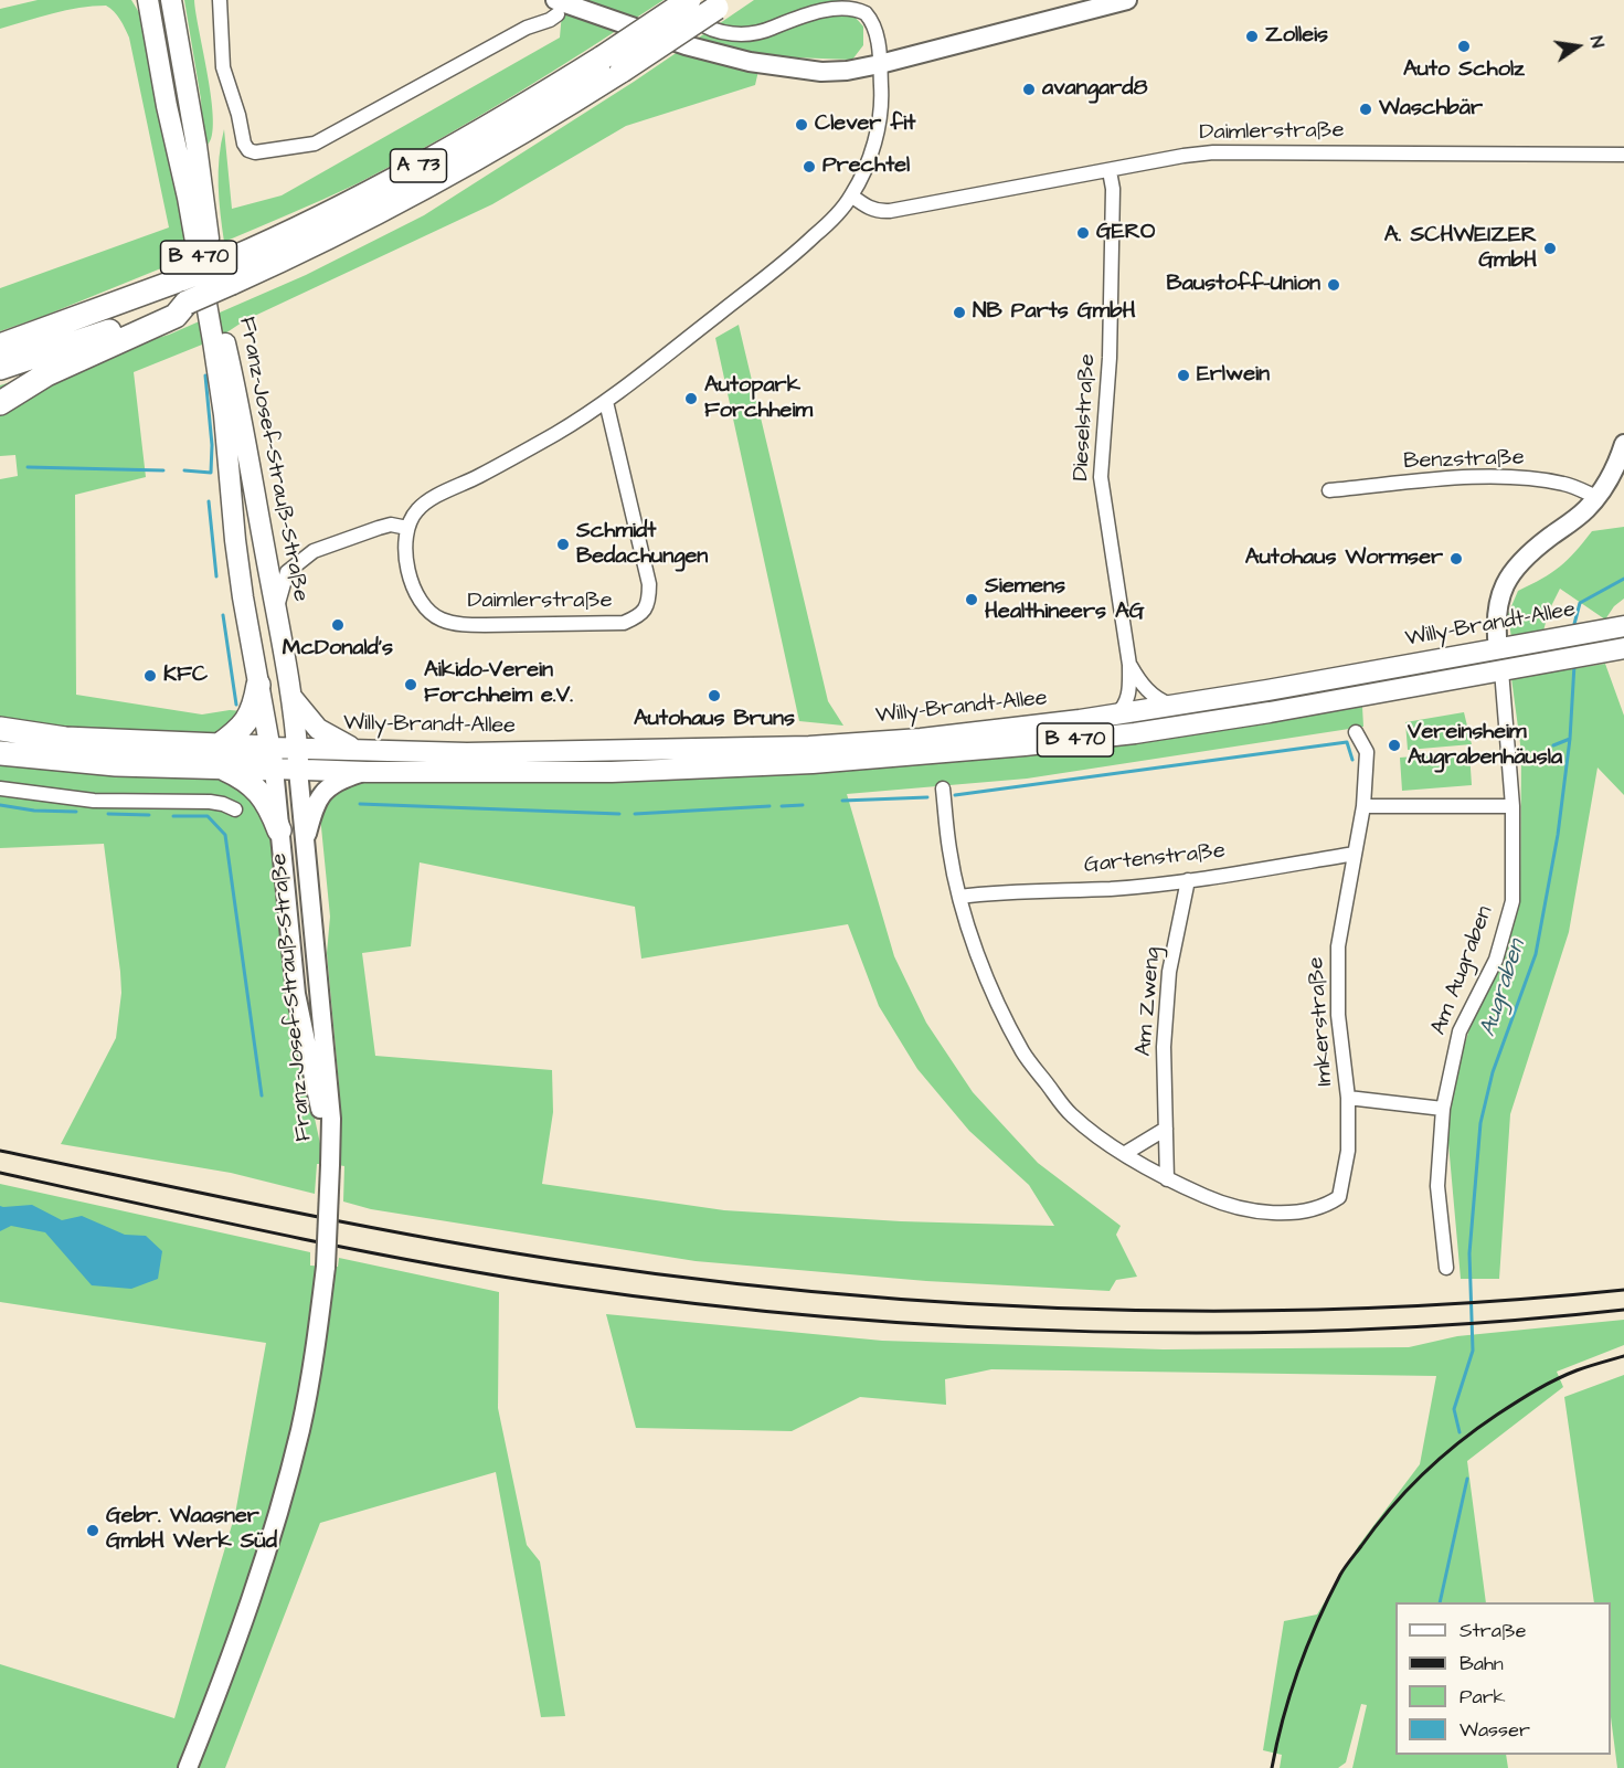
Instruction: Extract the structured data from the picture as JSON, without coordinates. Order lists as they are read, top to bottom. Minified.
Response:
{"streets":{"highway":["A 73"],"main road":["B 470","Franz-Josef-Strauß-Straße","Willy-Brandt-Allee"],"street":["Daimlerstraße","Dieselstraße","Benzstraße","Gartenstraße","Am Augraben","Am Zweng","Imkerstraße"]},"crossings":[["Daimlerstraße","Dieselstraße"],["B 470","Franz-Josef-Strauß-Straße"],["B 470","Willy-Brandt-Allee"],["Dieselstraße","Willy-Brandt-Allee"],["Franz-Josef-Strauß-Straße","Willy-Brandt-Allee"],["Willy-Brandt-Allee","Am Augraben"],["Gartenstraße","Am Zweng"],["Gartenstraße","Imkerstraße"],["Am Augraben","Imkerstraße"]],"water":["Augraben"],"places":["Zolleis","Auto Scholz","avangard8","Waschbär","Clever fit","Prechtel","GERO","A. SCHWEIZER GmbH","Baustoff-Union","NB Parts GmbH","Erlwein","Autopark Forchheim","Schmidt Bedachungen","Autohaus Wormser","Siemens Healthineers AG","McDonald's","KFC","Aikido-Verein Forchheim e.V.","Autohaus Bruns","Vereinsheim Augrabenhäusla","Gebr. Waasner GmbH Werk Süd"],"legend":["Straße","Bahn","Park","Wasser"],"north":"right"}
